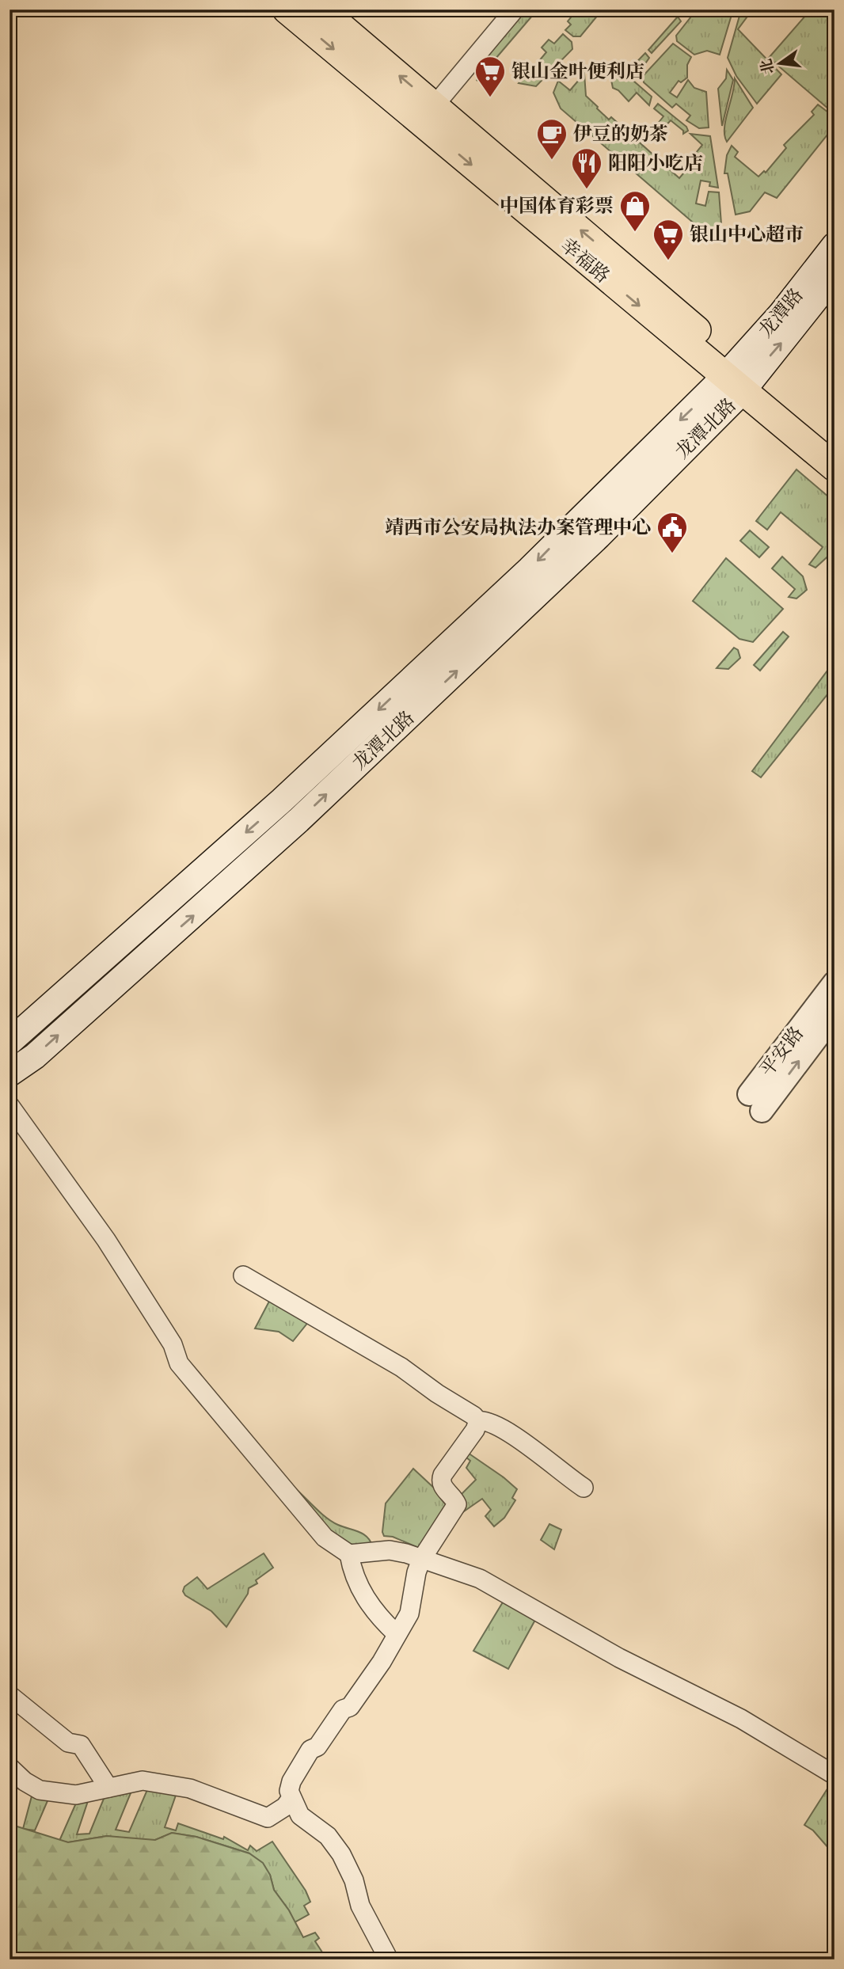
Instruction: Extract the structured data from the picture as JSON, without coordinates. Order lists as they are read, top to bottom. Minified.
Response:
{"streets":{"main road":["幸福路","龙潭路","龙潭北路"],"street":["平安路"]},"crossings":[["幸福路","龙潭路"],["幸福路","龙潭北路"],["龙潭路","龙潭北路"]],"places":{"supermarket":["银山金叶便利店","银山中心超市"],"cafe":["伊豆的奶茶"],"restaurant":["阳阳小吃店"],"shop":["中国体育彩票"],"public building":["靖西市公安局执法办案管理中心"]},"north":"left"}
